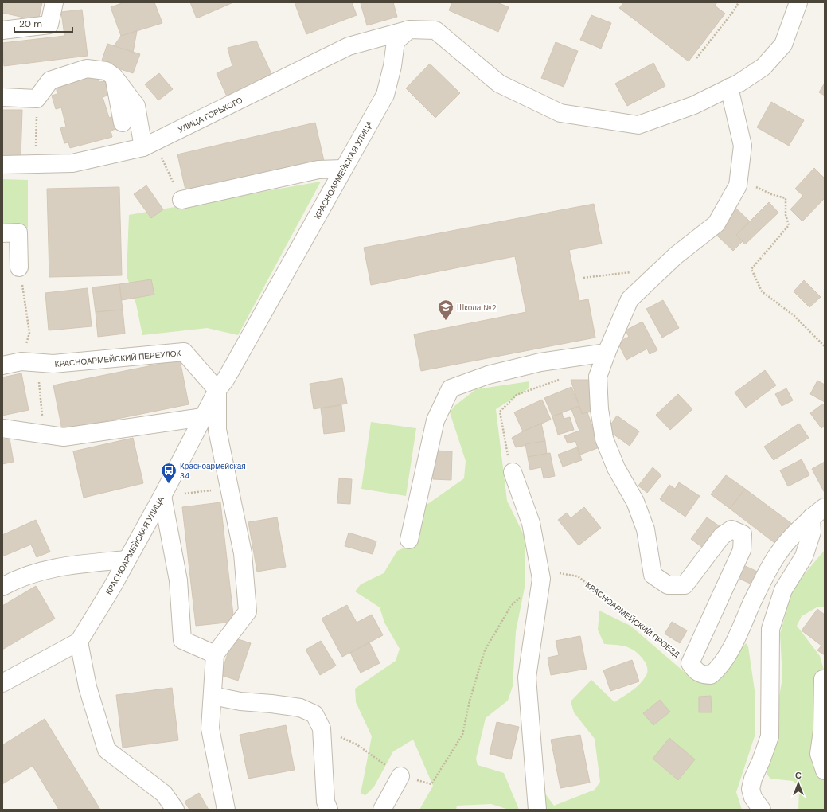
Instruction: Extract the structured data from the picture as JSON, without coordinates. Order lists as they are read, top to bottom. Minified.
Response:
{"streets":{"street":["УЛИЦА ГОРЬКОГО","КРАСНОАРМЕЙСКАЯ УЛИЦА","КРАСНОАРМЕЙСКИЙ ПЕРЕУЛОК"],"path":["КРАСНОАРМЕЙСКИЙ ПРОЕЗД"]},"crossings":[["УЛИЦА ГОРЬКОГО","КРАСНОАРМЕЙСКАЯ УЛИЦА"],["КРАСНОАРМЕЙСКАЯ УЛИЦА","КРАСНОАРМЕЙСКИЙ ПЕРЕУЛОК"]],"places":{"school or university":["Школа №2"],"bus stop":["Красноармейская 34"]},"scale_bar":"20 m","north":"top"}
